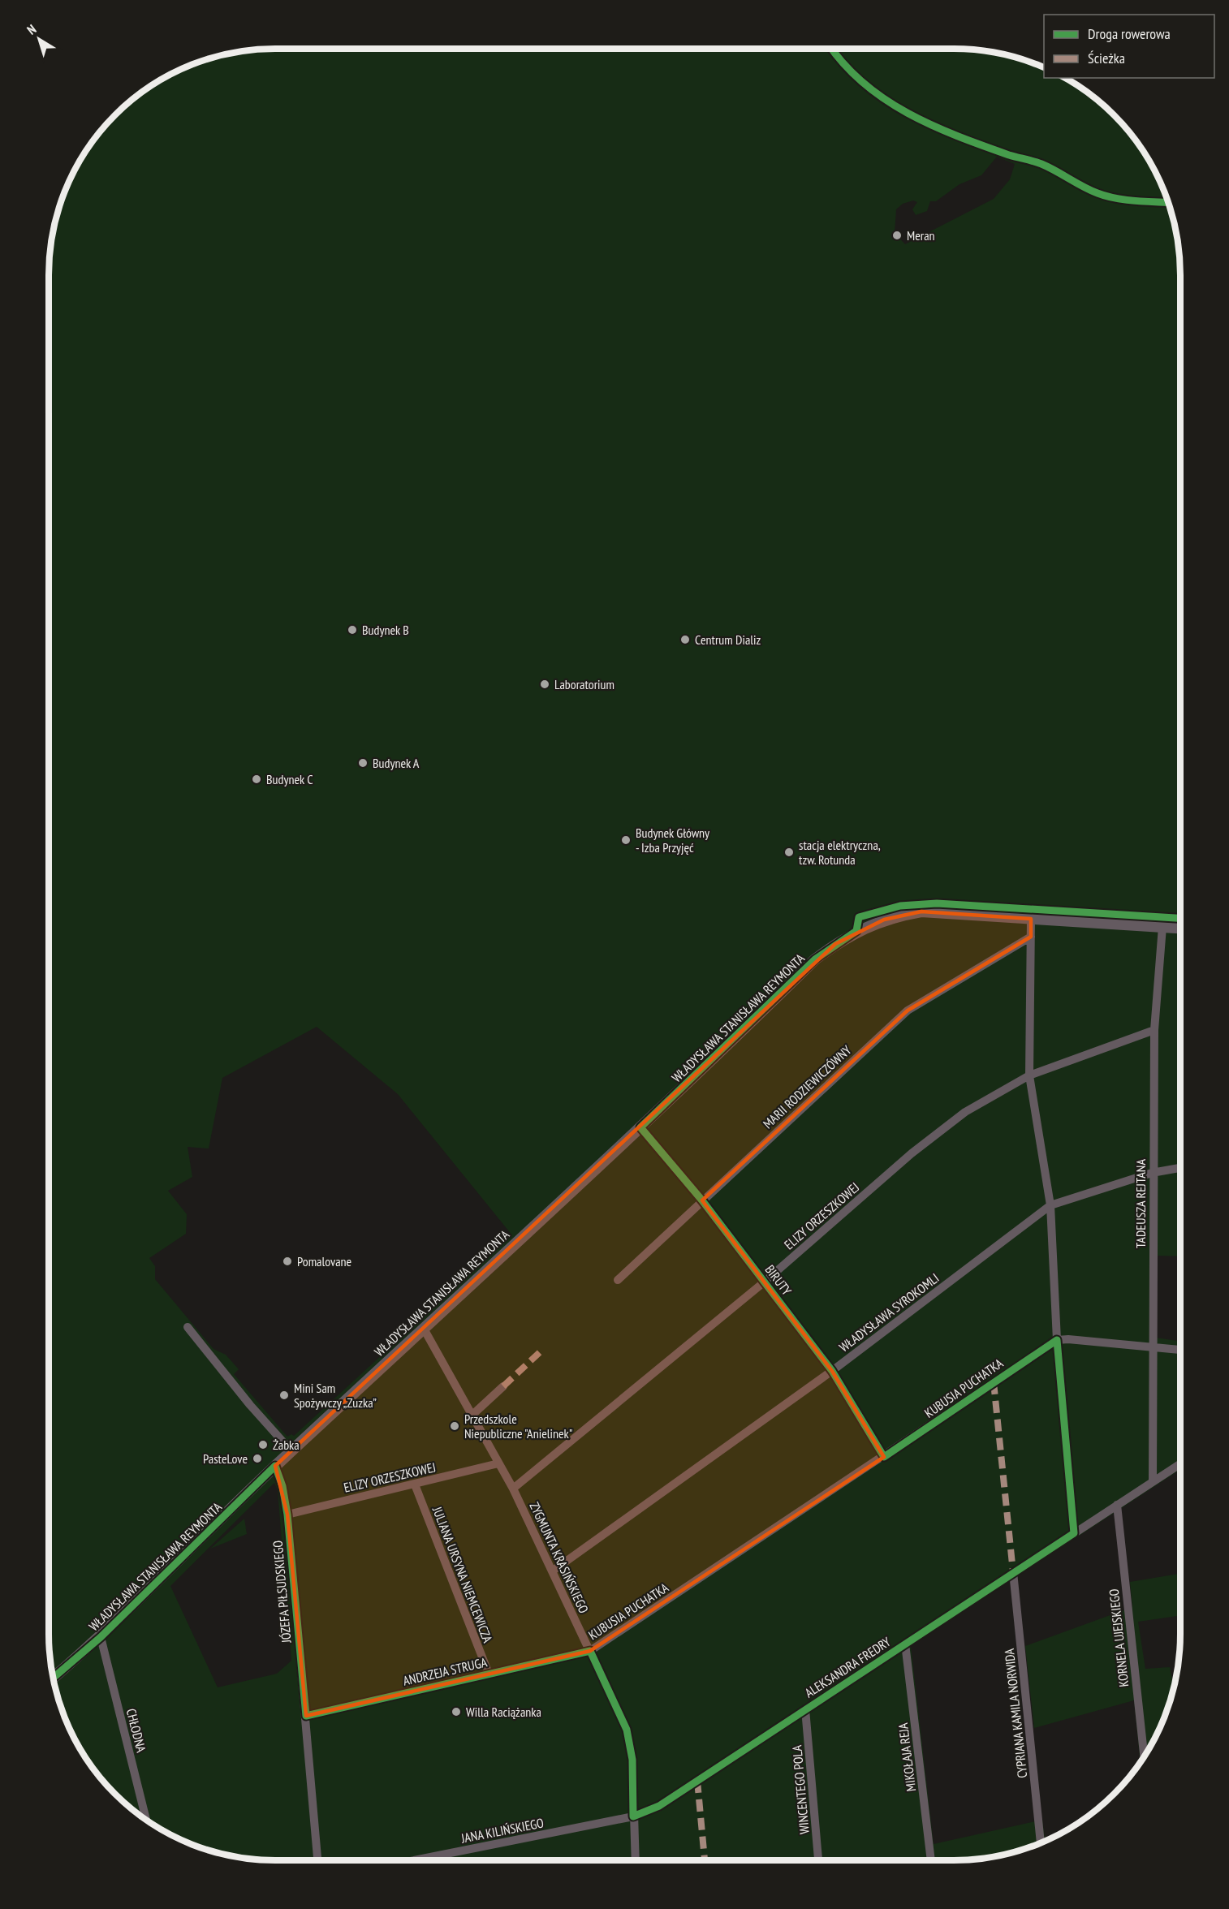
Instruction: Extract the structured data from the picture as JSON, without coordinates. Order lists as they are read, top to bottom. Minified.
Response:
{"streets":{"street":["WŁADYSŁAWA STANISŁAWA REYMONTA","MARII RODZIEWICZÓWNY","TADEUSZA REJTANA","ELIZY ORZESZKOWEJ","BIRUTY","WŁADYSŁAWA SYROKOMLI","KUBUSIA PUCHATKA","ZYGMUNTA KRASIŃSKIEGO","JULIANA URSYNA NIEMCEWICZA","JÓZEFA PIŁSUDSKIEGO","KORNELA UJEJSKIEGO","ALEKSANDRA FREDRY","ANDRZEJA STRUGA","CYPRIANA KAMILA NORWIDA","CHŁODNA","MIKOŁAJA REJA","WINCENTEGO POLA","JANA KILIŃSKIEGO"]},"crossings":[["WŁADYSŁAWA STANISŁAWA REYMONTA","TADEUSZA REJTANA"],["WŁADYSŁAWA STANISŁAWA REYMONTA","BIRUTY"],["WŁADYSŁAWA STANISŁAWA REYMONTA","ZYGMUNTA KRASIŃSKIEGO"],["WŁADYSŁAWA STANISŁAWA REYMONTA","JÓZEFA PIŁSUDSKIEGO"],["WŁADYSŁAWA STANISŁAWA REYMONTA","CHŁODNA"],["MARII RODZIEWICZÓWNY","BIRUTY"],["TADEUSZA REJTANA","ELIZY ORZESZKOWEJ"],["TADEUSZA REJTANA","WŁADYSŁAWA SYROKOMLI"],["TADEUSZA REJTANA","ALEKSANDRA FREDRY"],["ELIZY ORZESZKOWEJ","BIRUTY"],["ELIZY ORZESZKOWEJ","ZYGMUNTA KRASIŃSKIEGO"],["ELIZY ORZESZKOWEJ","JULIANA URSYNA NIEMCEWICZA"],["ELIZY ORZESZKOWEJ","JÓZEFA PIŁSUDSKIEGO"],["BIRUTY","WŁADYSŁAWA SYROKOMLI"],["BIRUTY","KUBUSIA PUCHATKA"],["WŁADYSŁAWA SYROKOMLI","ZYGMUNTA KRASIŃSKIEGO"],["KUBUSIA PUCHATKA","ZYGMUNTA KRASIŃSKIEGO"],["KUBUSIA PUCHATKA","ANDRZEJA STRUGA"],["ZYGMUNTA KRASIŃSKIEGO","ALEKSANDRA FREDRY"],["ZYGMUNTA KRASIŃSKIEGO","ANDRZEJA STRUGA"],["ZYGMUNTA KRASIŃSKIEGO","JANA KILIŃSKIEGO"],["JULIANA URSYNA NIEMCEWICZA","ANDRZEJA STRUGA"],["JÓZEFA PIŁSUDSKIEGO","ANDRZEJA STRUGA"],["KORNELA UJEJSKIEGO","ALEKSANDRA FREDRY"],["ALEKSANDRA FREDRY","CYPRIANA KAMILA NORWIDA"],["ALEKSANDRA FREDRY","MIKOŁAJA REJA"],["ALEKSANDRA FREDRY","WINCENTEGO POLA"],["ALEKSANDRA FREDRY","JANA KILIŃSKIEGO"]],"places":["Meran","Budynek B","Centrum Dializ","Laboratorium","Budynek A","Budynek C","Budynek Główny - Izba Przyjęć","stacja elektryczna, tzw. Rotunda","Pomalovane","Mini Sam Spożywczy „Zuzka”","Przedszkole Niepubliczne \"Anielinek\"","Żabka","PasteLove","Willa Raciążanka"],"legend":["Droga rowerowa","Ścieżka"],"north":"top left"}
